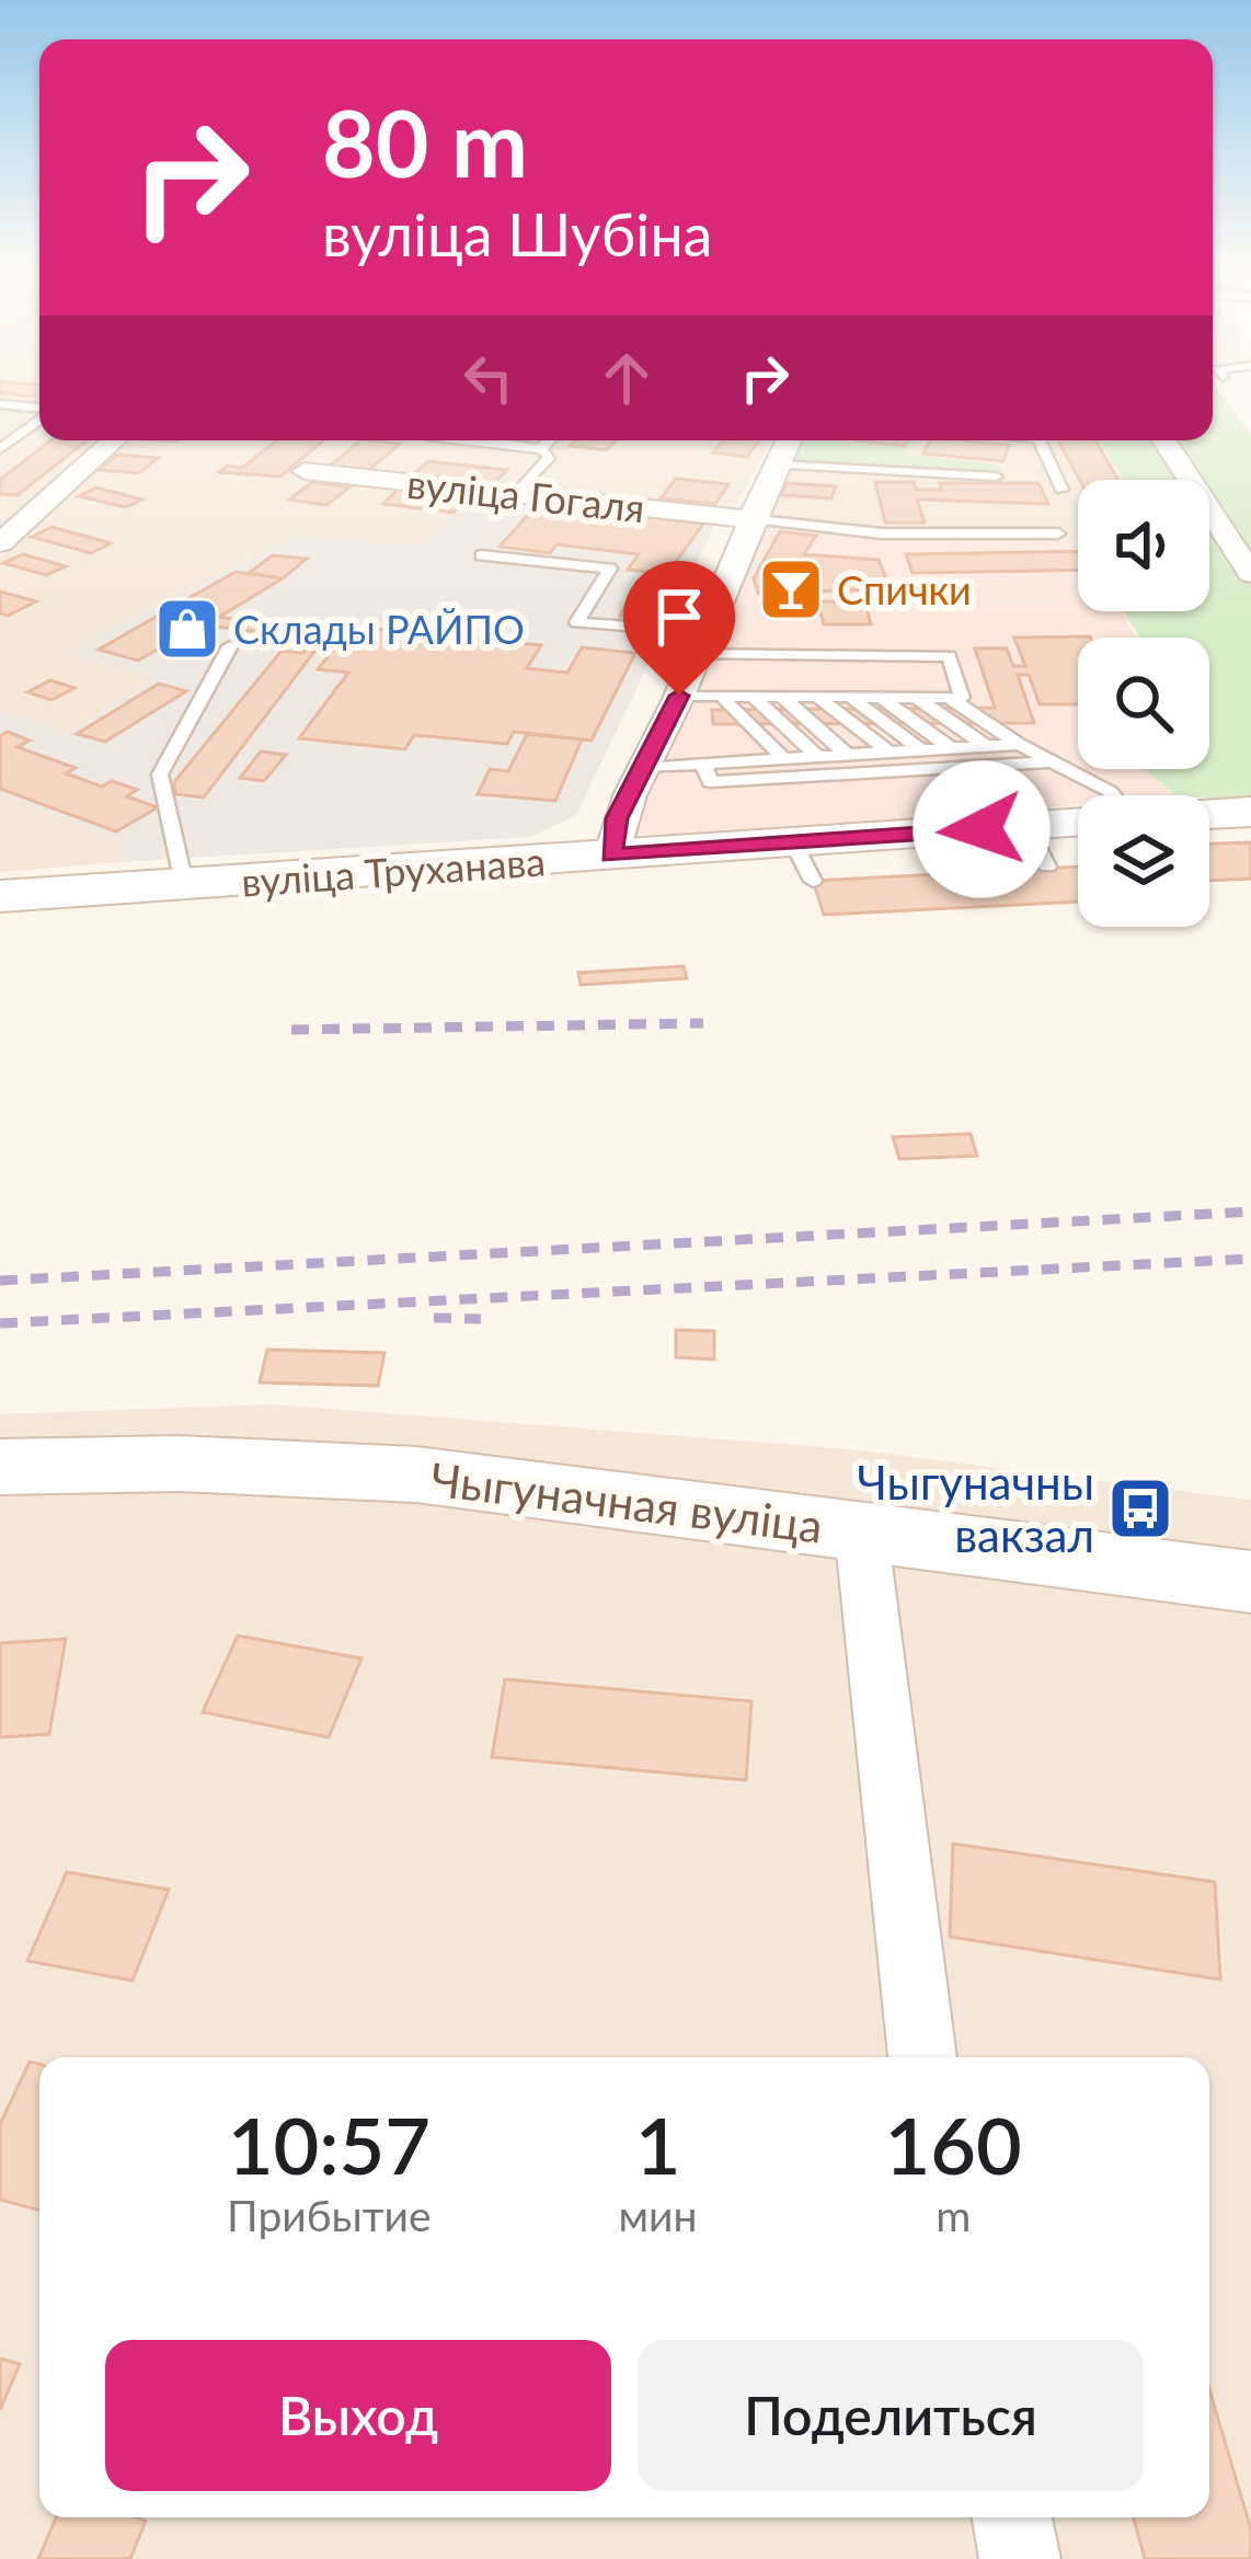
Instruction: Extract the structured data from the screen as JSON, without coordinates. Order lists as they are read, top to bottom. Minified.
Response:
{"streets":{"main road":["вуліца Труханава","Чыгуначная вуліца"],"street":["вуліца Гогаля"]},"places":{"bar":["Спички"],"shop":["Склады РАЙПО"],"bus stop":["Чыгуначны вакзал"]},"page":{"turn":["80 m","вуліца Шубіна"],"eta":["10:57","Прибытие","1","мин","160","m"],"buttons":["Выход","Поделиться"]}}
